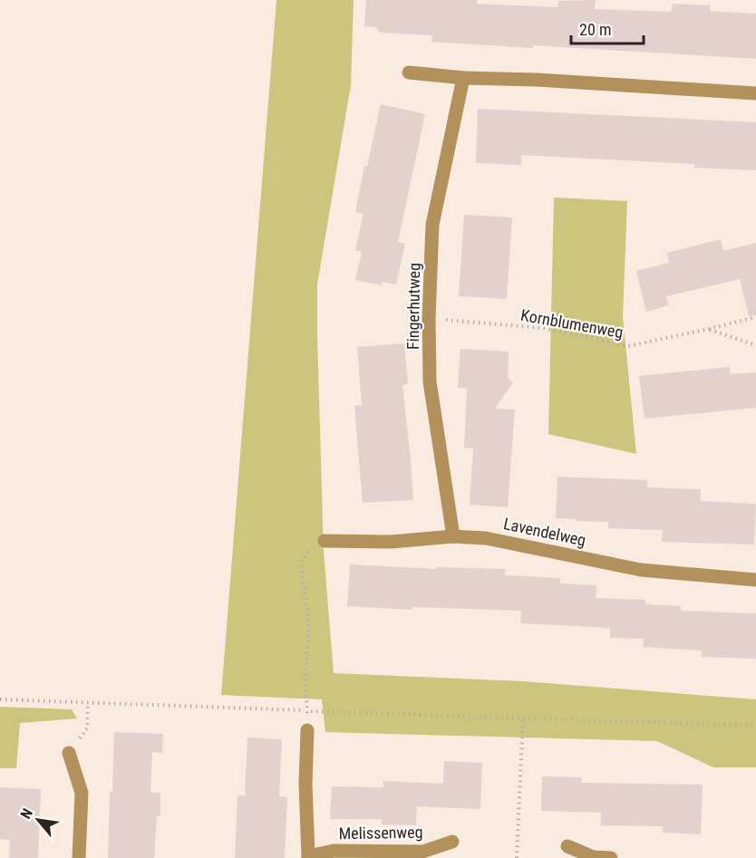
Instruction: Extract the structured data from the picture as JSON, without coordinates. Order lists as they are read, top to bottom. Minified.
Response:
{"streets":{"street":["Fingerhutweg","Lavendelweg","Melissenweg"],"path":["Kornblumenweg"]},"crossings":[["Fingerhutweg","Kornblumenweg"],["Fingerhutweg","Lavendelweg"]],"scale_bar":"20 m","north":"top left"}
